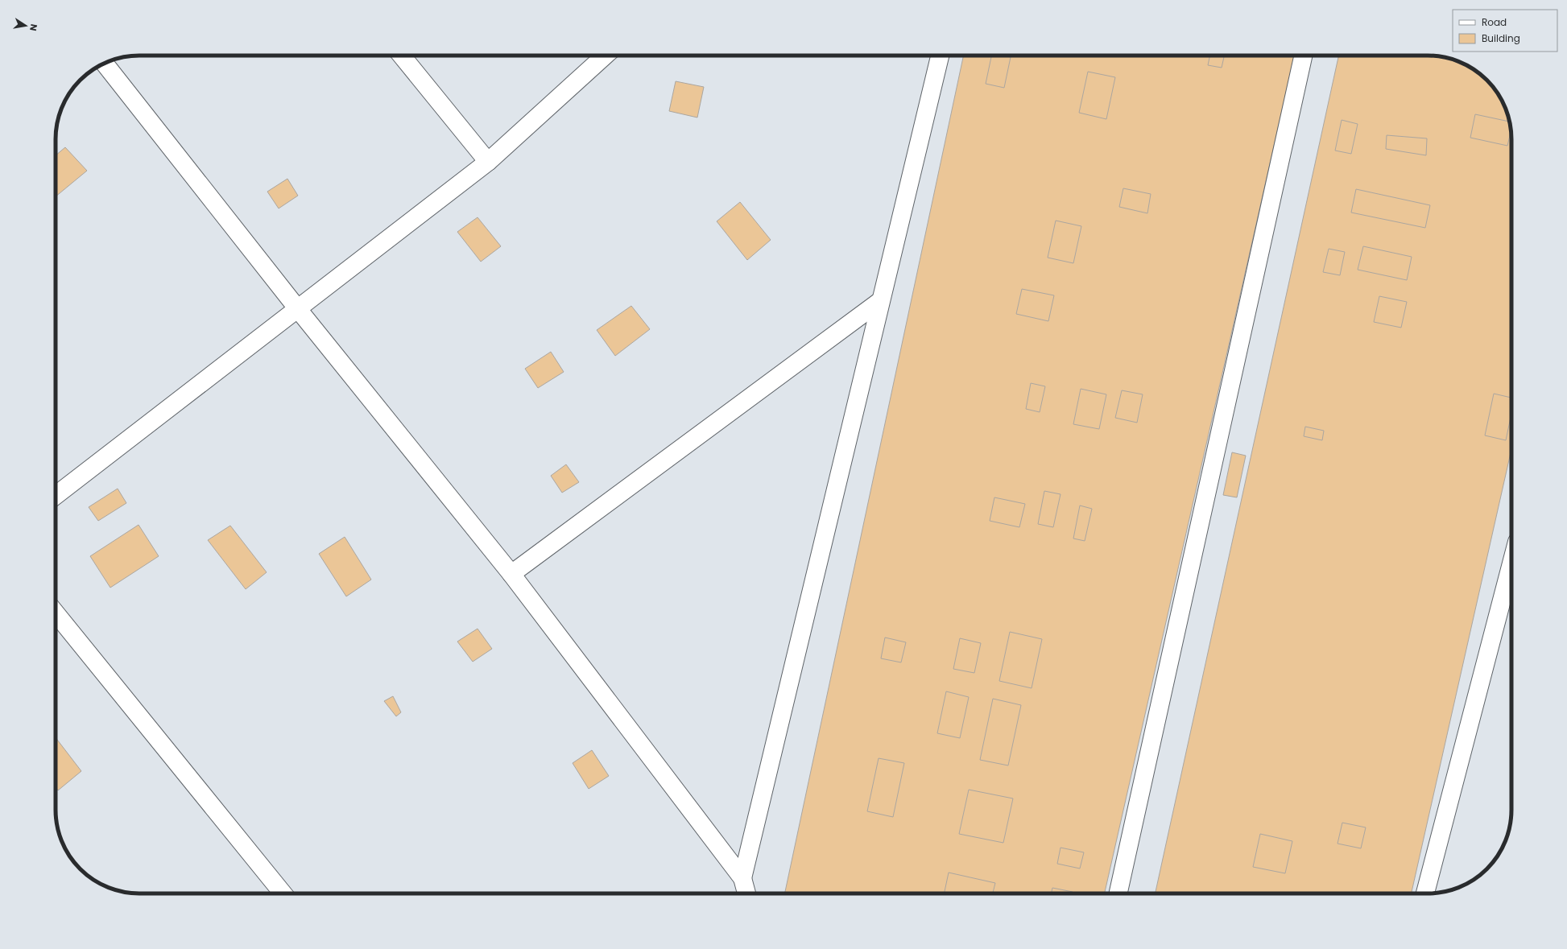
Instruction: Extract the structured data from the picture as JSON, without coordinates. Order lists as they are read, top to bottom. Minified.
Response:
{"legend":["Road","Building"],"north":"right"}
